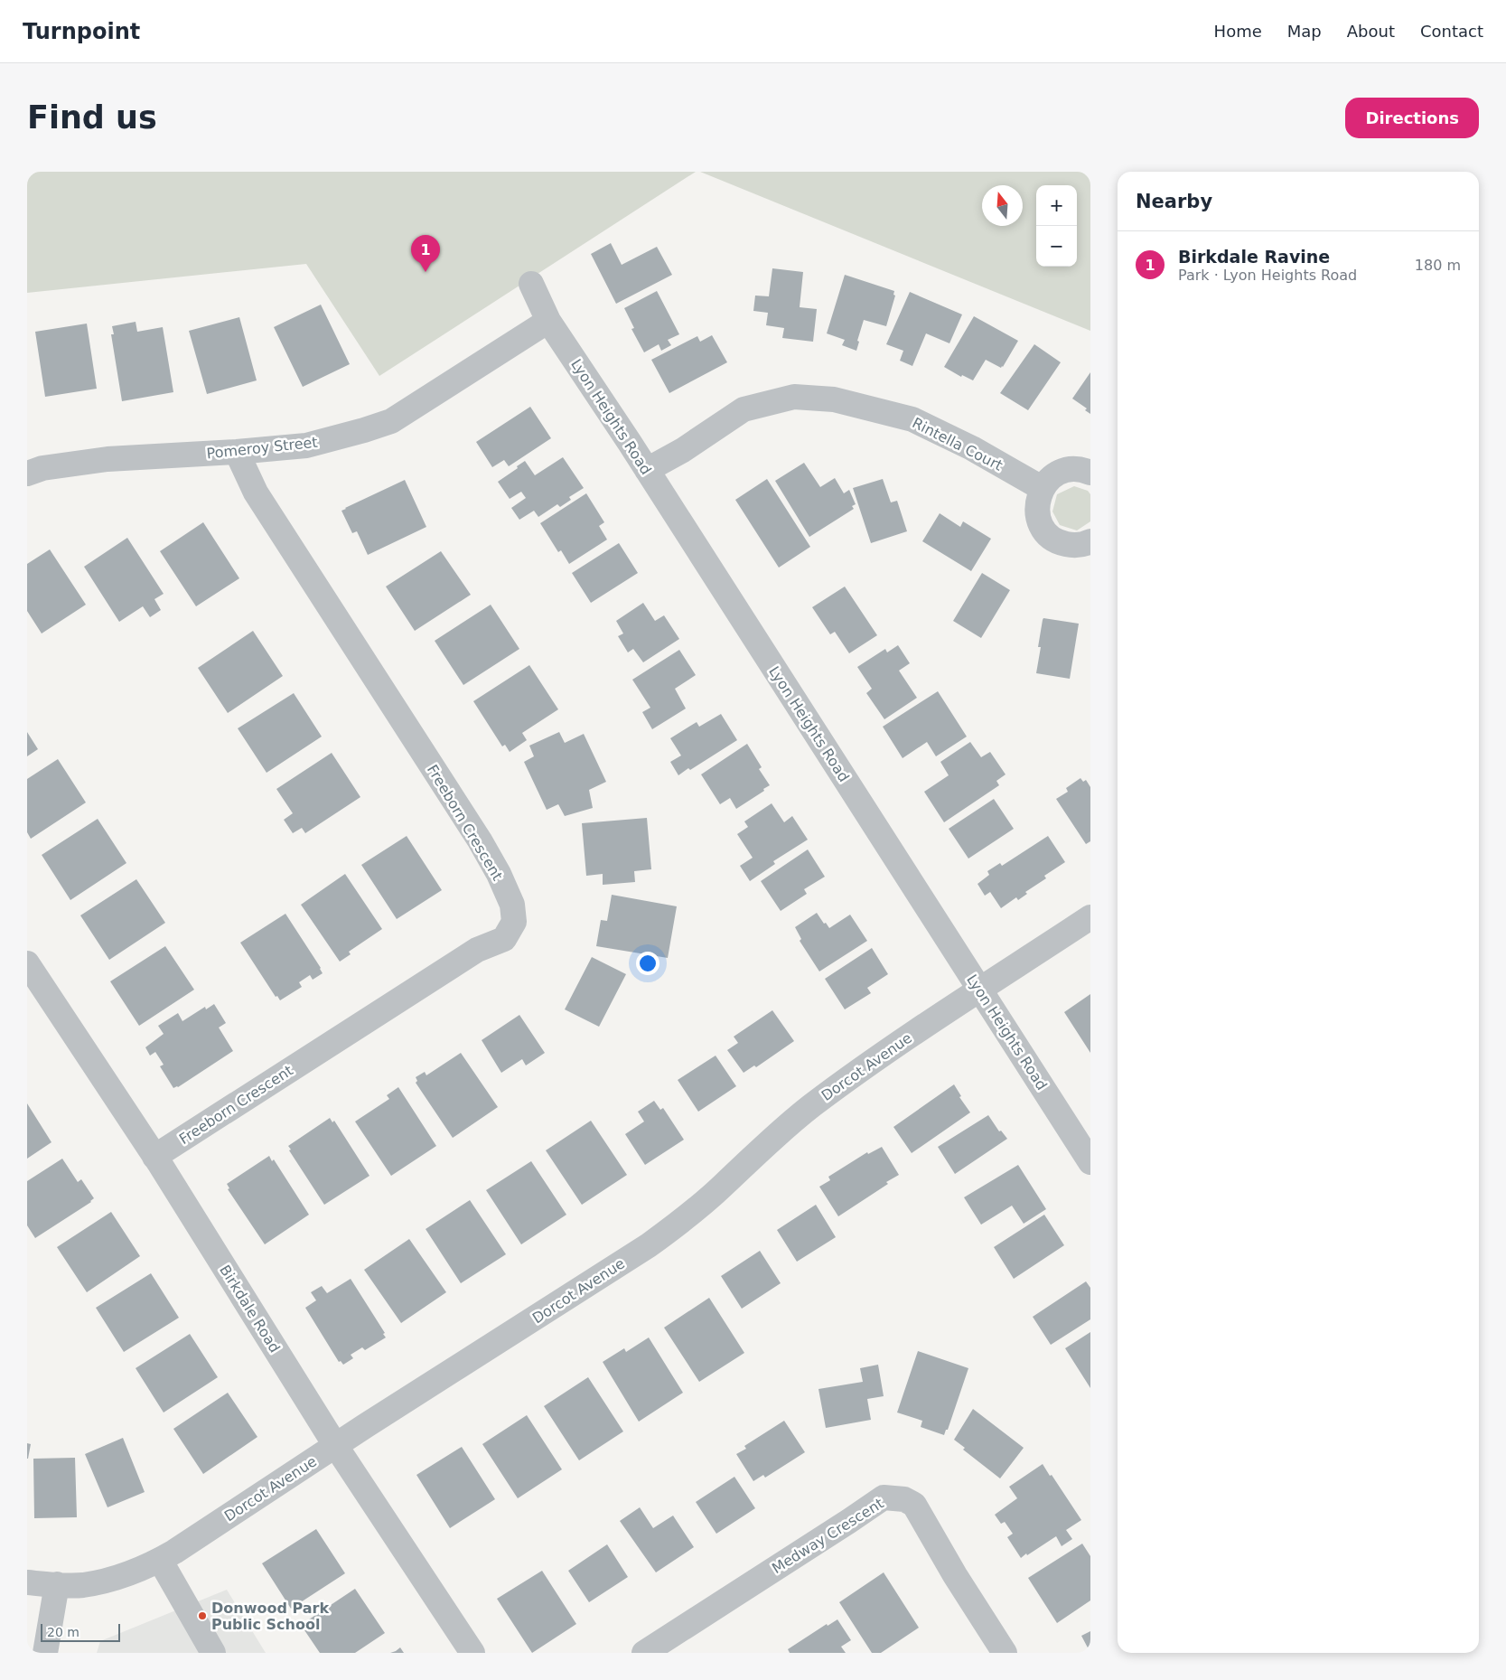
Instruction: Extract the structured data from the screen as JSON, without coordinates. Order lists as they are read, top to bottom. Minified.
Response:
{"streets":{"street":["Lyon Heights Road","Rintella Court","Pomeroy Street","Freeborn Crescent","Dorcot Avenue","Birkdale Road","Medway Crescent"]},"crossings":[["Lyon Heights Road","Rintella Court"],["Lyon Heights Road","Pomeroy Street"],["Lyon Heights Road","Dorcot Avenue"],["Pomeroy Street","Freeborn Crescent"],["Freeborn Crescent","Birkdale Road"],["Dorcot Avenue","Birkdale Road"]],"places":["Donwood Park Public School"],"scale_bar":"20 m","north":"top","page":{"header":"Turnpoint","nav":["Home","Map","About","Contact"],"buttons":"Directions","title":"Find us","heading":"Nearby","map_buttons":["+","−"],"list":[{"mark":"1","name":"Birkdale Ravine","note":"Park · Lyon Heights Road","value":"180 m"}],"pins":"1","scale":"20 m"}}
